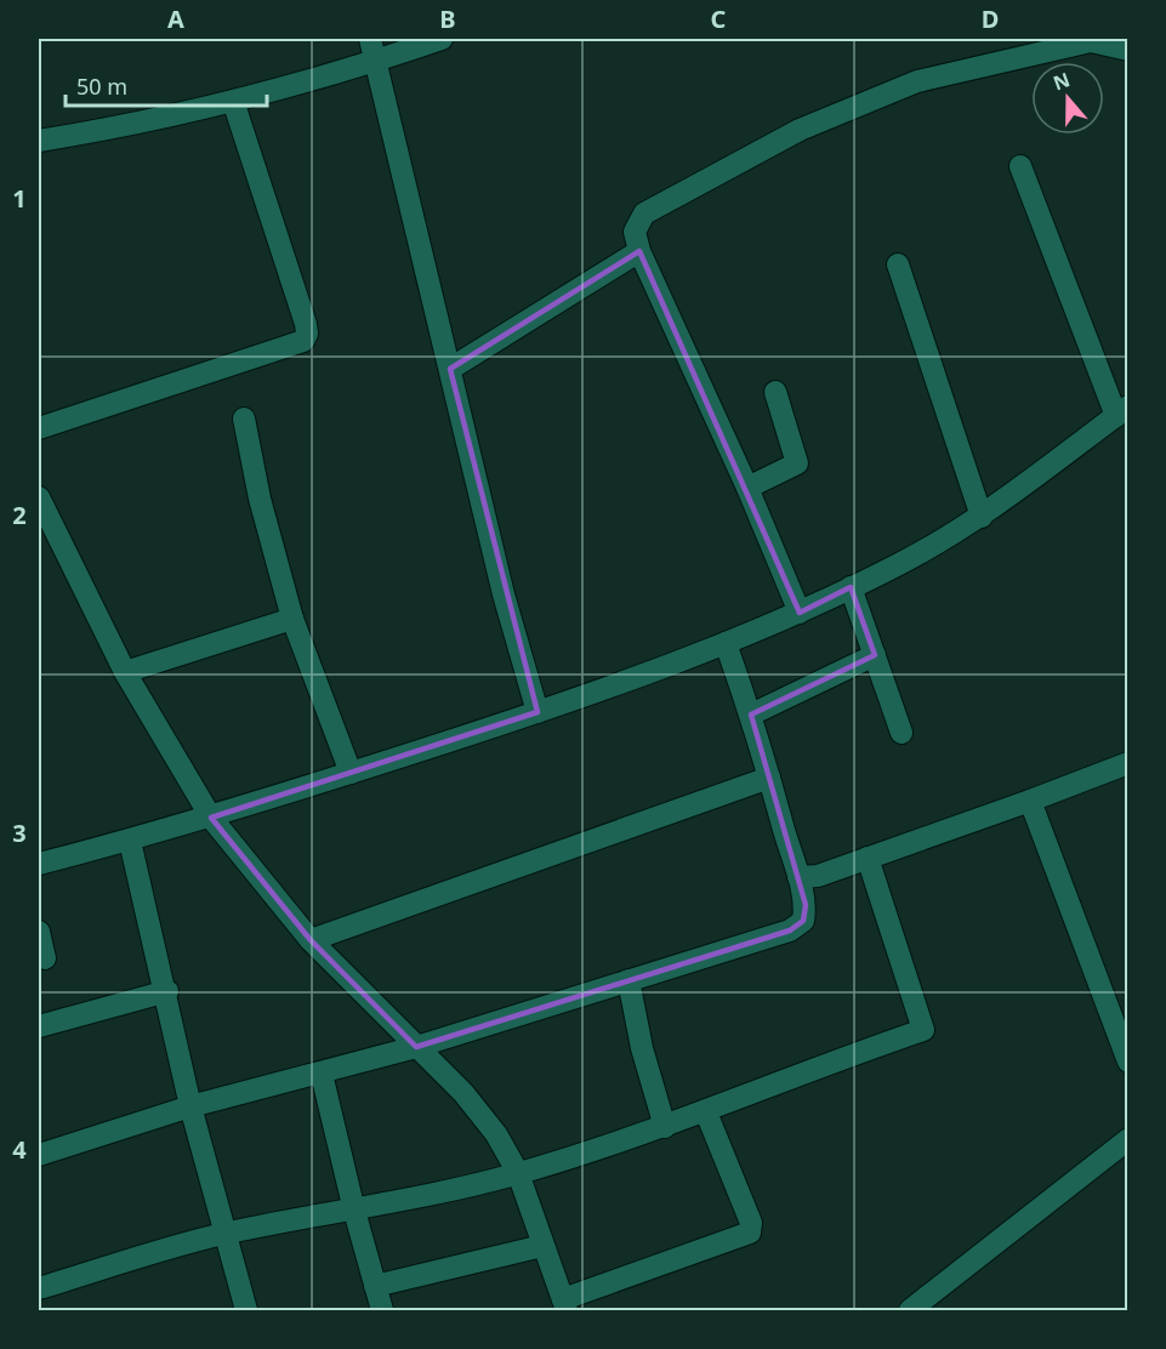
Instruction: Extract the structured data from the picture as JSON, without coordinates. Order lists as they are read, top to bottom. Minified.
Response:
{"scale_bar":"50 m","north":"top","grid":{"columns":["A","B","C","D"],"rows":["1","2","3","4"]}}
